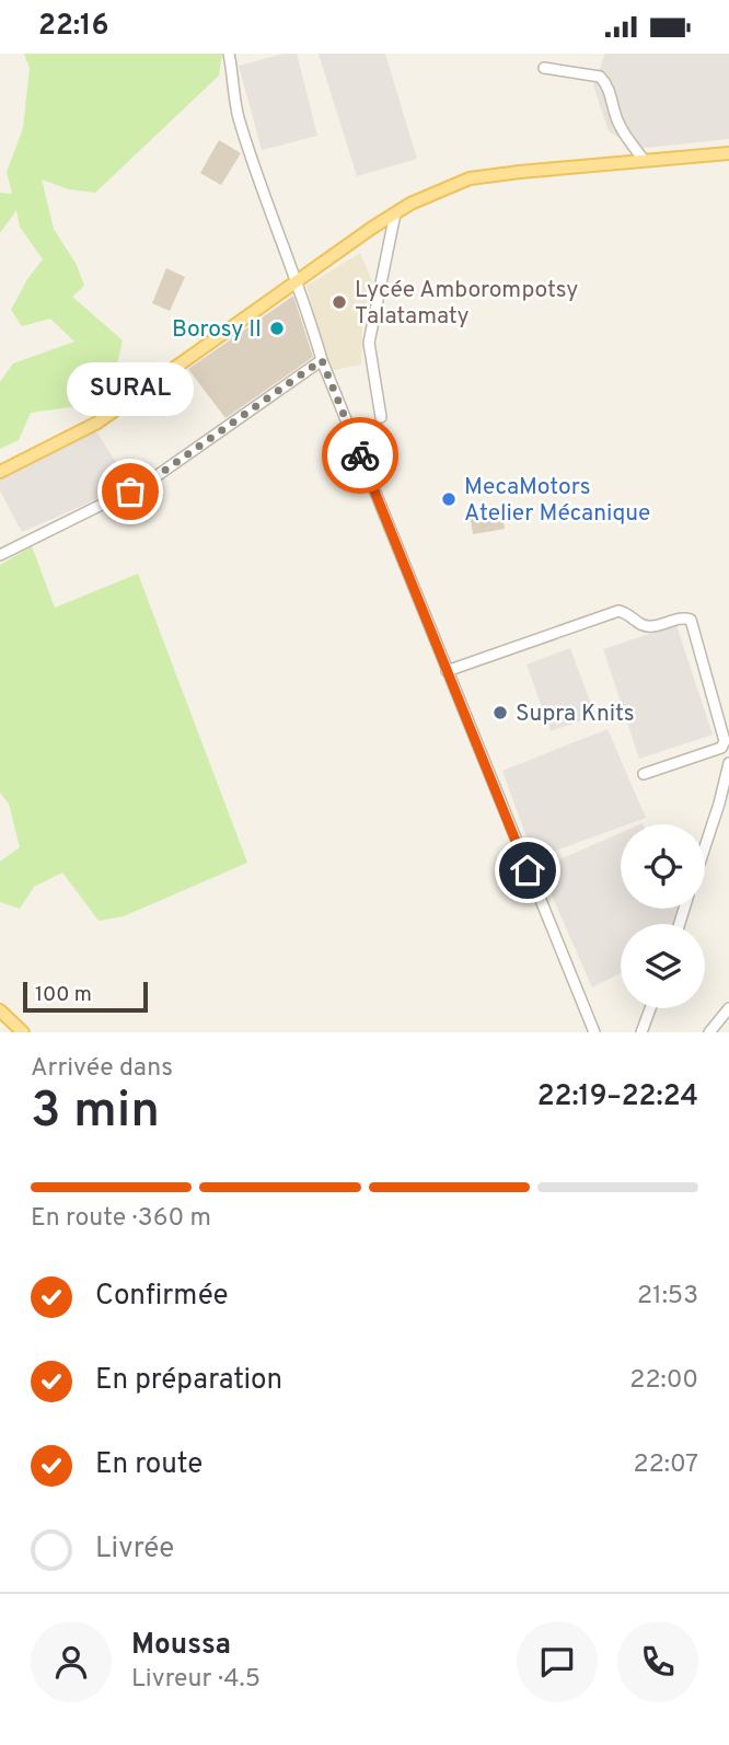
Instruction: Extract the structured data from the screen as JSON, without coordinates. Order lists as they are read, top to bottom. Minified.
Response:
{"places":["Lycée Amborompotsy Talatamaty","Borosy II","SURAL","MecaMotors Atelier Mécanique","Supra Knits"],"scale_bar":"100 m","page":{"status":"22:16","bubble":"SURAL","scale":"100 m","heading":["3 min","Arrivée dans","22:19–22:24"],"panel":["Moussa","Livreur · 4.5"],"bar":"En route · 360 m","list":[["Confirmée","21:53"],["En préparation","22:00"],["En route","22:07"],"Livrée"]}}
